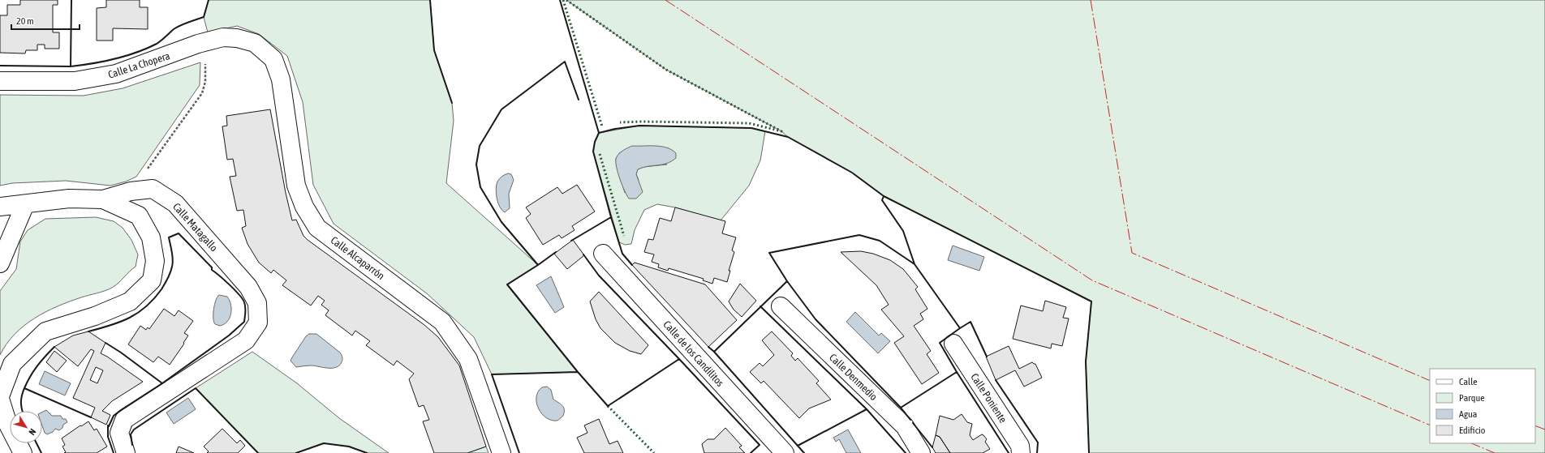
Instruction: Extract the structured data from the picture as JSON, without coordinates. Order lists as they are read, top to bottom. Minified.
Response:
{"streets":{"street":["Calle La Chopera","Calle Matagallo","Calle Alcaparrón","Calle de los Candilitos","Calle Denmedio","Calle Poniente"]},"crossings":[["Calle La Chopera","Calle Alcaparrón"]],"legend":["Calle","Parque","Agua","Edificio"],"scale_bar":"20 m","north":"bottom right"}
